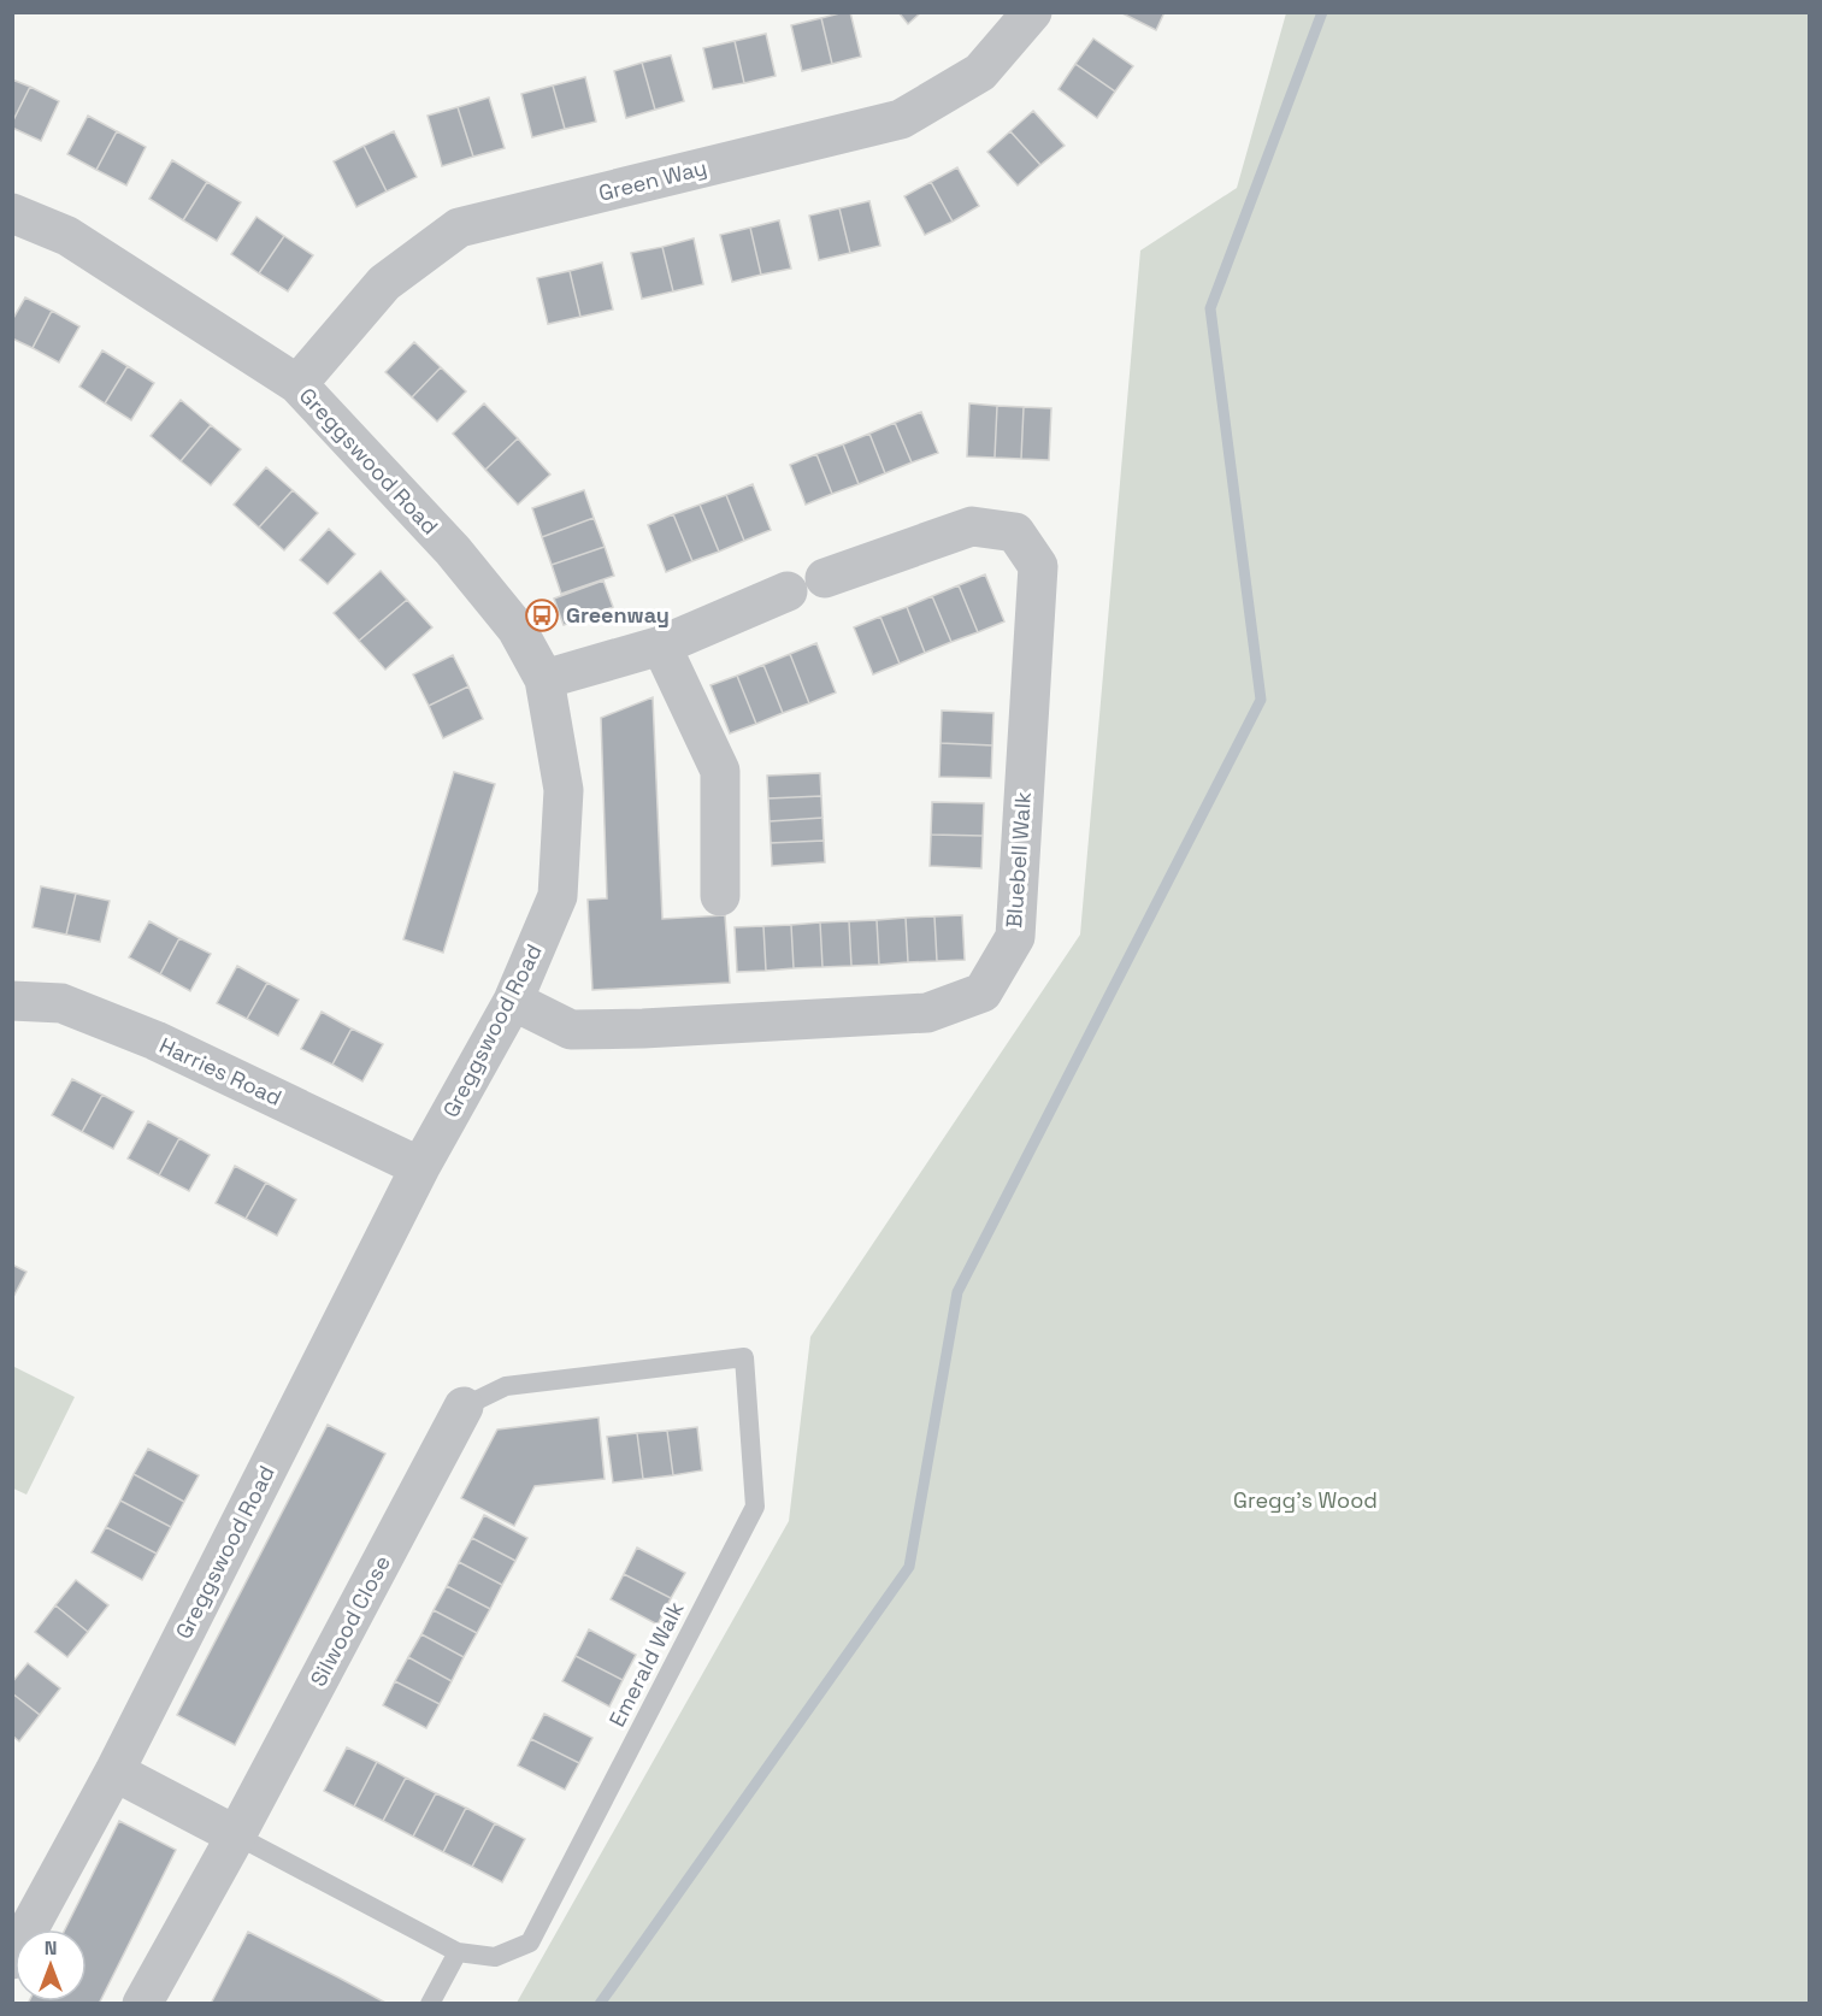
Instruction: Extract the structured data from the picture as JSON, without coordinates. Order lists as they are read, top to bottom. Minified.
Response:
{"streets":{"street":["Green Way","Greggswood Road","Bluebell Walk","Harries Road","Silwood Close"],"lane":["Emerald Walk"]},"crossings":[["Green Way","Greggswood Road"],["Greggswood Road","Bluebell Walk"],["Greggswood Road","Harries Road"],["Silwood Close","Emerald Walk"]],"parks":["Gregg's Wood"],"places":{"bus stop":["Greenway"]},"north":"top"}
